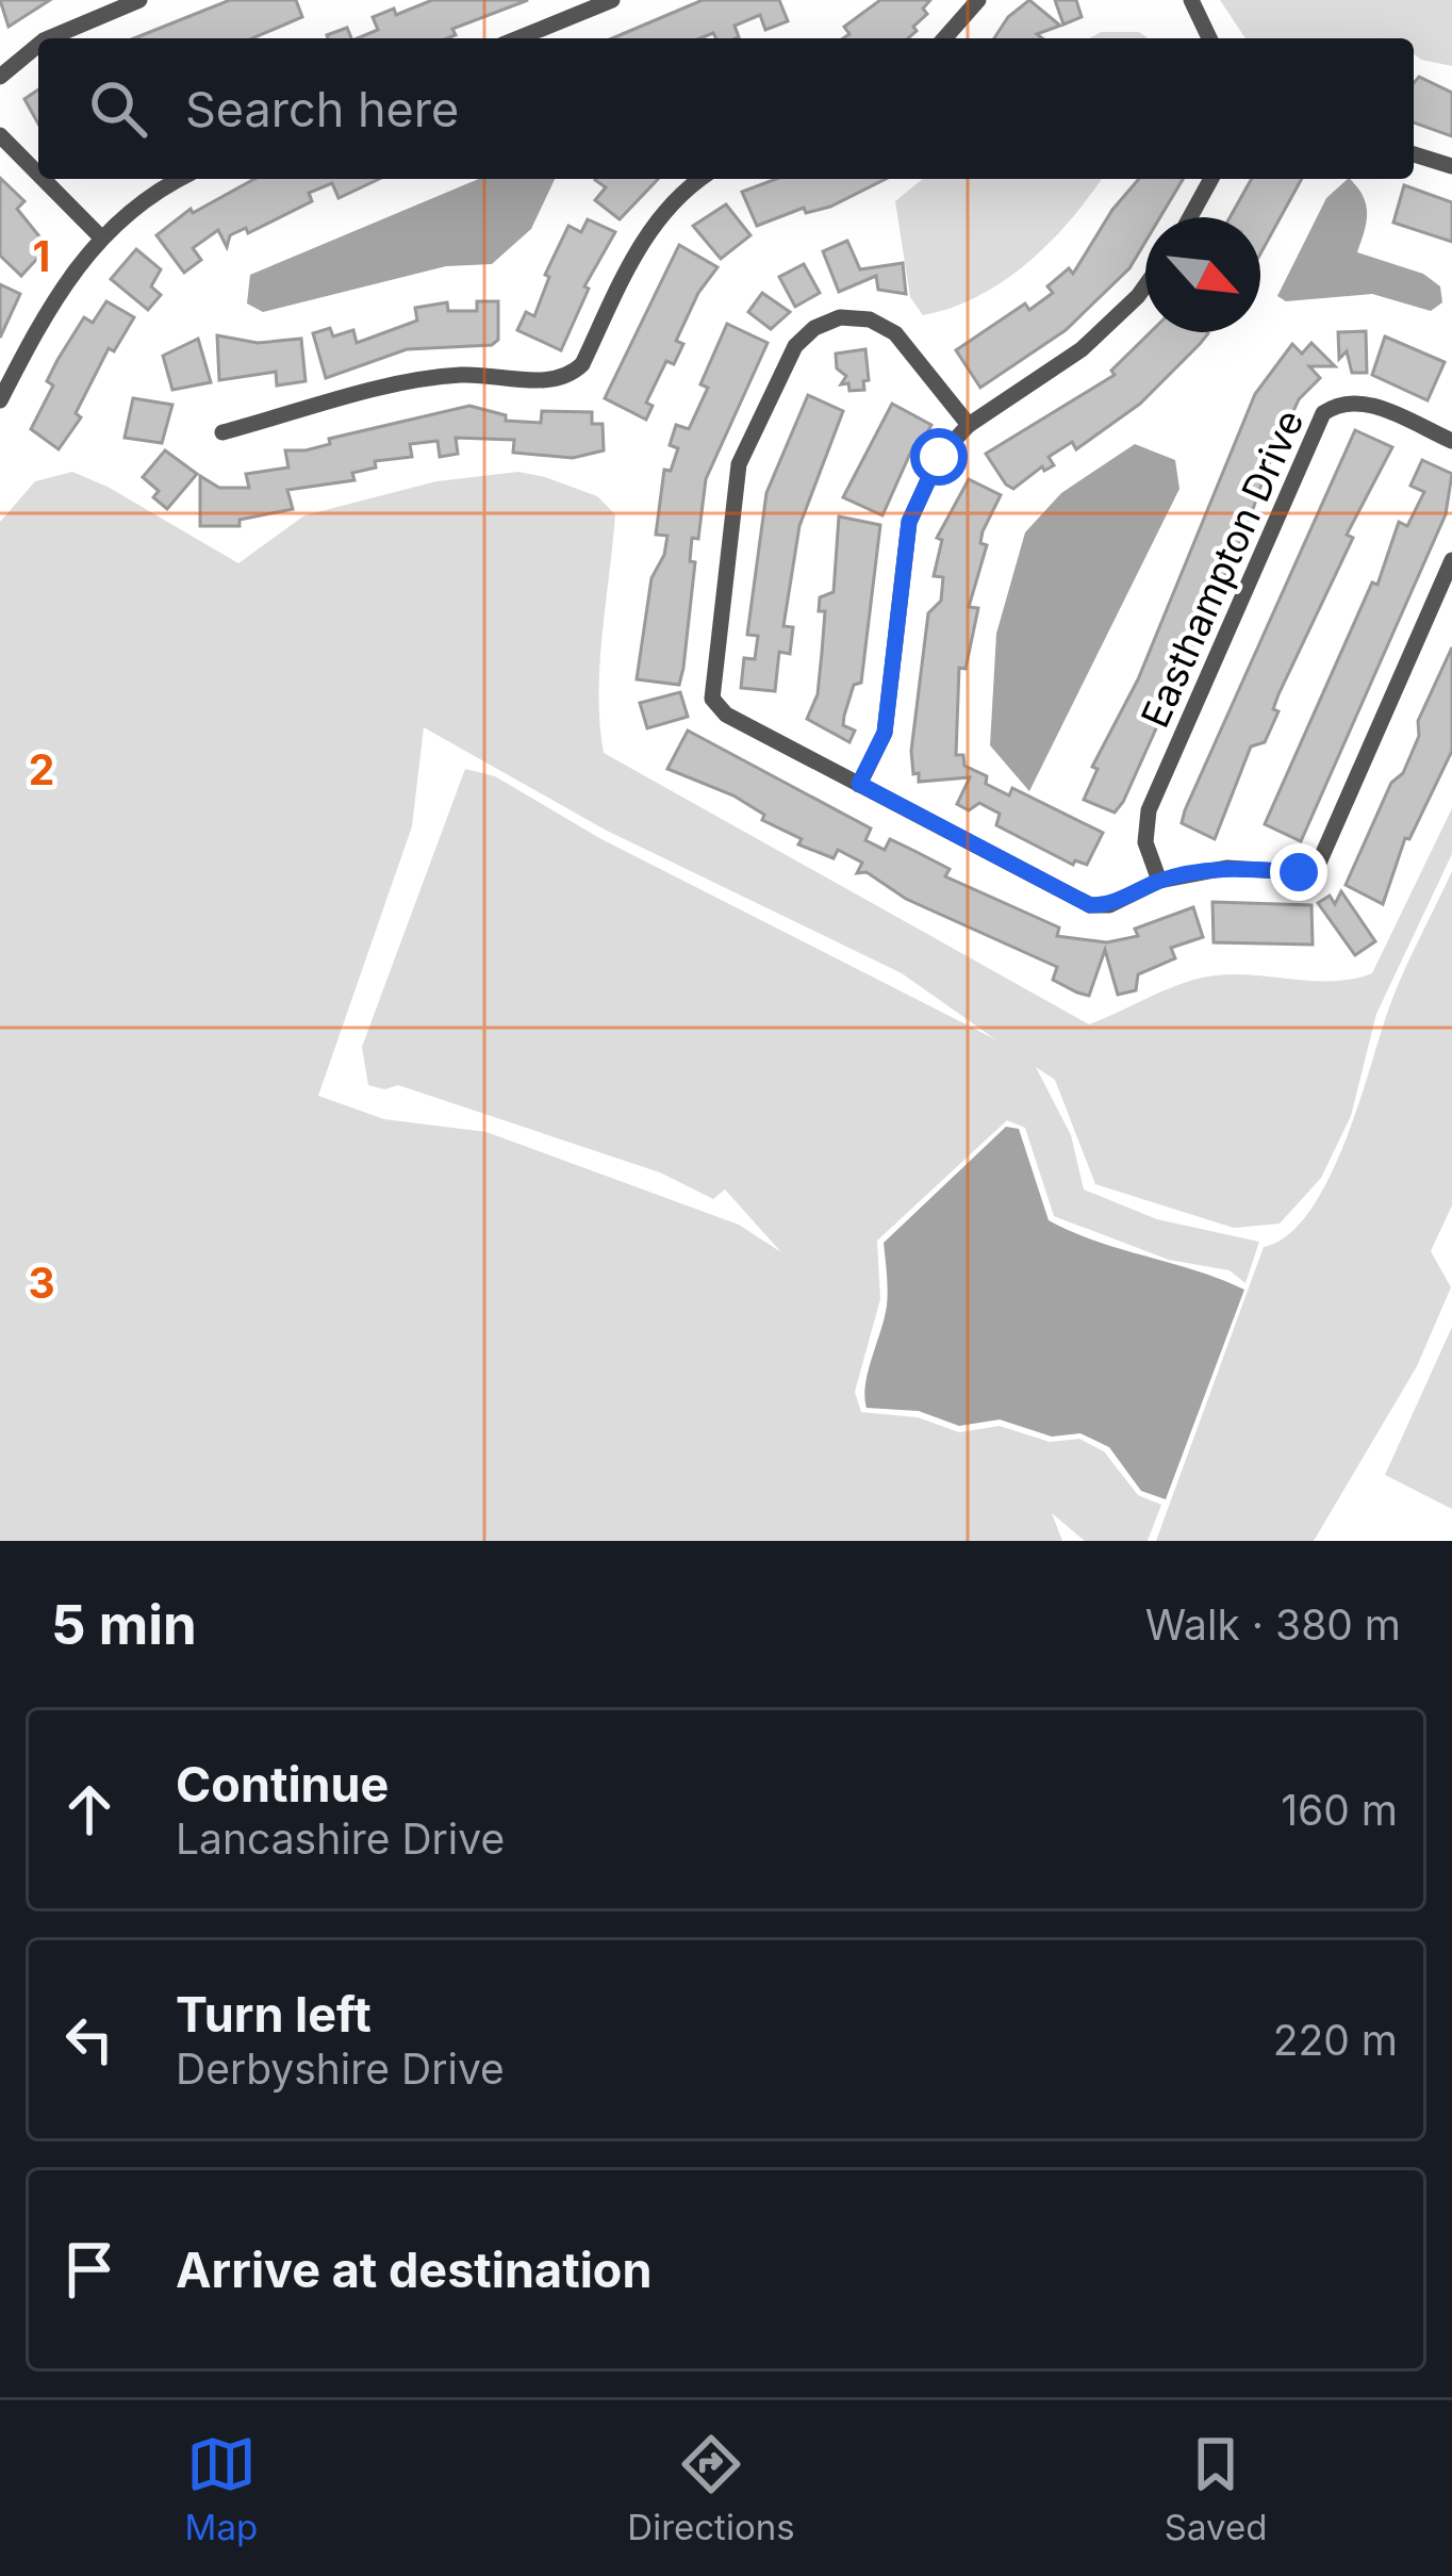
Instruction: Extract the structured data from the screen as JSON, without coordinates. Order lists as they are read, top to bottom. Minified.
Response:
{"streets":{"street":["Easthampton Drive"]},"north":"bottom right","page":{"search":"Search here","heading":["5 min","Walk · 380 m"],"list":[["Continue","Lancashire Drive","160 m"],["Turn left","Derbyshire Drive","220 m"],"Arrive at destination"],"nav":["Map","Directions","Saved"]},"grid":{"rows":["1","2","3"]}}
